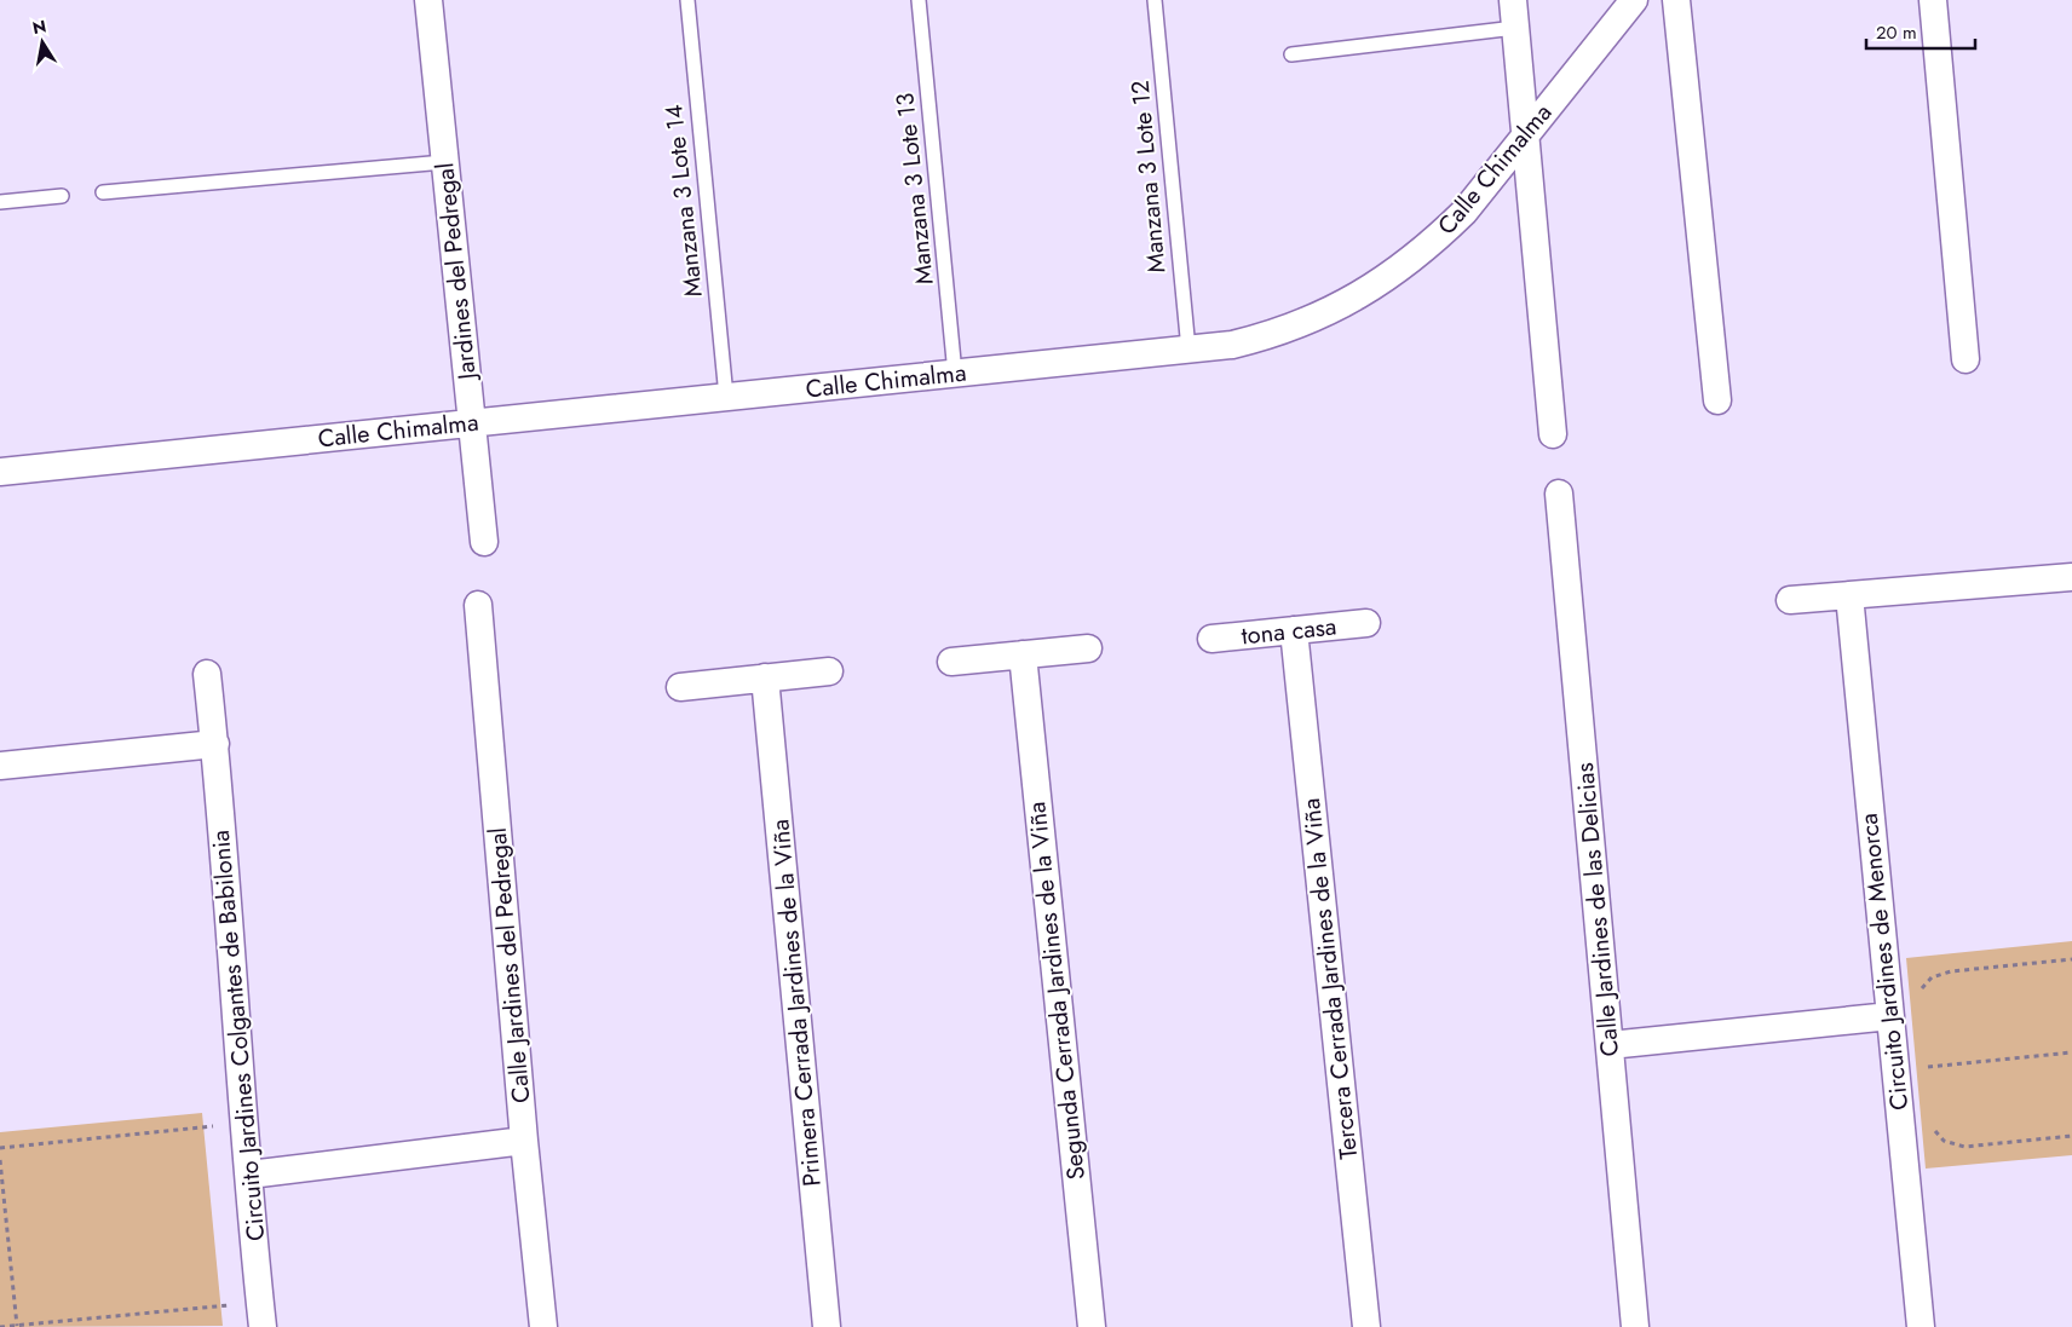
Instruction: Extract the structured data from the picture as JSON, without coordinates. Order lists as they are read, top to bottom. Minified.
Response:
{"streets":{"street":["Calle Chimalma","Jardines del Pedregal","tona casa","Calle Jardines de las Delicias","Circuito Jardines de Menorca","Calle Jardines del Pedregal","Tercera Cerrada Jardines de la Viña","Segunda Cerrada Jardines de la Viña","Primera Cerrada Jardines de la Viña","Circuito Jardines Colgantes de Babilonia"],"lane":["Manzana 3 Lote 12","Manzana 3 Lote 13","Manzana 3 Lote 14"]},"crossings":[["Calle Chimalma","Manzana 3 Lote 12"],["Calle Chimalma","Manzana 3 Lote 13"],["Calle Chimalma","Manzana 3 Lote 14"],["Calle Chimalma","Jardines del Pedregal"],["tona casa","Tercera Cerrada Jardines de la Viña"]],"scale_bar":"20 m","north":"top"}
